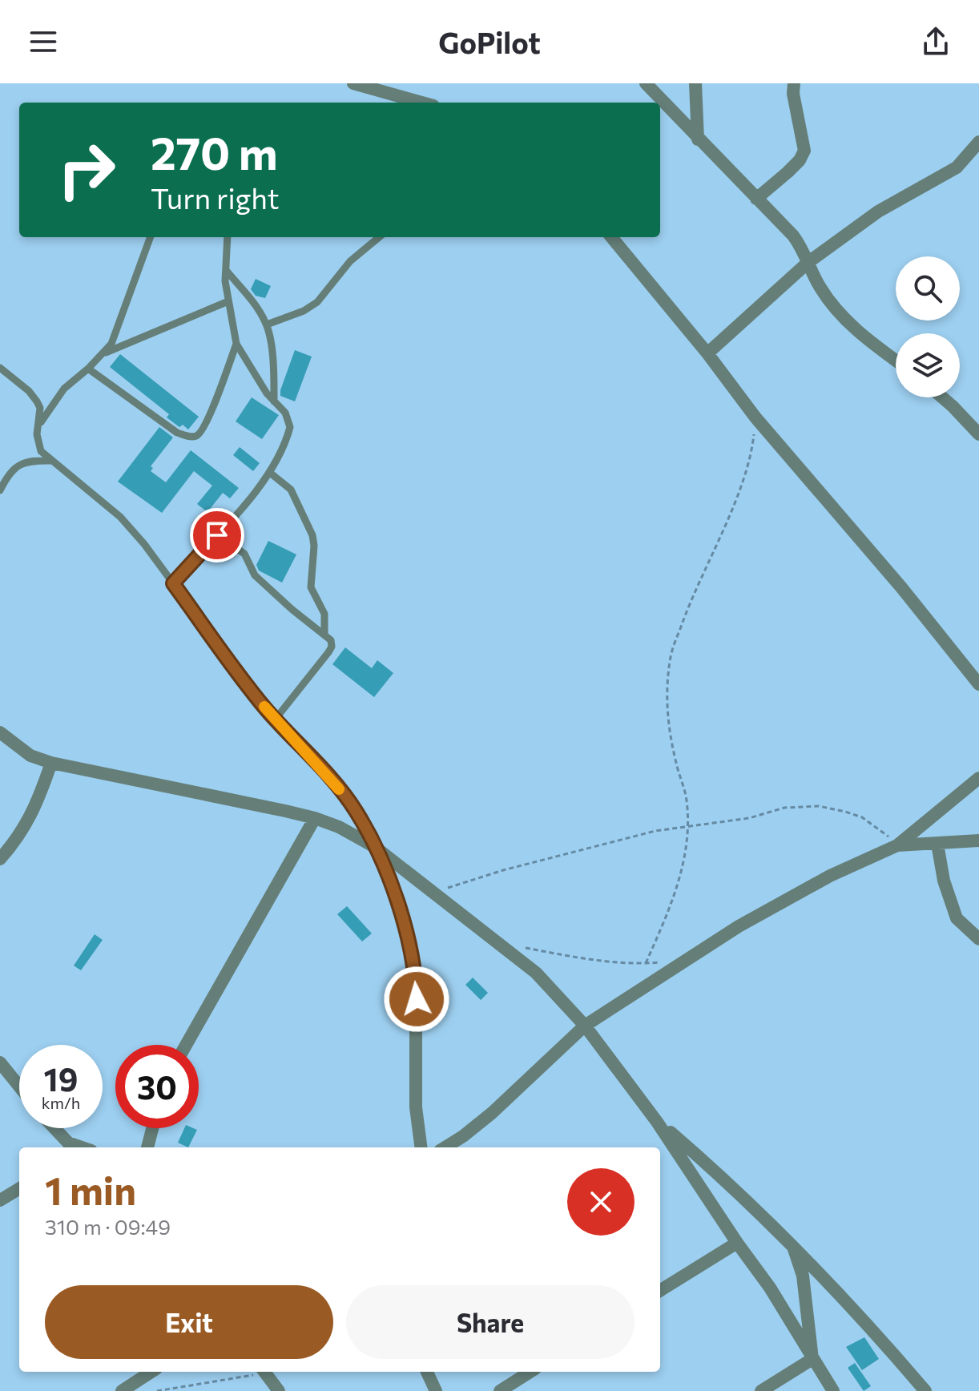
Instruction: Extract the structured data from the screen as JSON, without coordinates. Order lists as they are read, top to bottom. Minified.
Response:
{"page":{"header":"GoPilot","turn":["270 m","Turn right"],"speed":"19 km/h","limit":"30","heading":["1 min","310 m · 09:49"],"buttons":["Exit","Share"]}}
